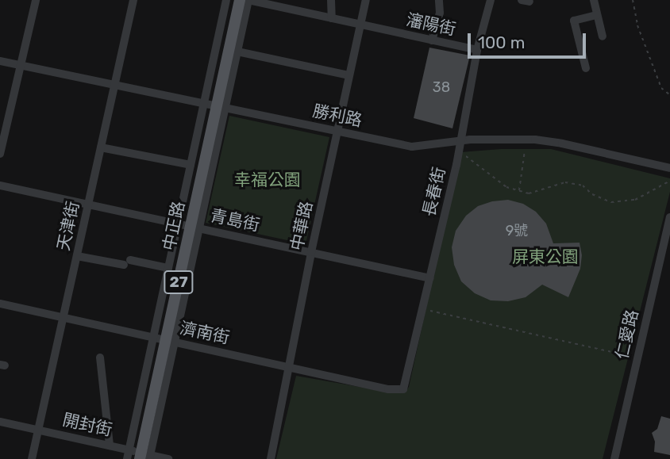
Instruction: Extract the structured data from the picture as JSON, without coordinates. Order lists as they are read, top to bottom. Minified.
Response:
{"streets":{"main road":["中正路","27"],"street":["瀋陽街","勝利路","長春街","青島街","天津街","中華路","濟南街","仁愛路","開封街"]},"crossings":[["瀋陽街","長春街"],["瀋陽街","中正路"],["瀋陽街","中華路"],["勝利路","長春街"],["勝利路","天津街"],["勝利路","中正路"],["勝利路","中華路"],["長春街","青島街"],["長春街","濟南街"],["青島街","天津街"],["青島街","中正路"],["青島街","中華路"],["天津街","濟南街"],["天津街","開封街"],["中正路","濟南街"],["中正路","開封街"],["中華路","濟南街"]],"parks":["幸福公園","屏東公園"],"house_numbers":["38","9號"],"scale_bar":"100 m"}
